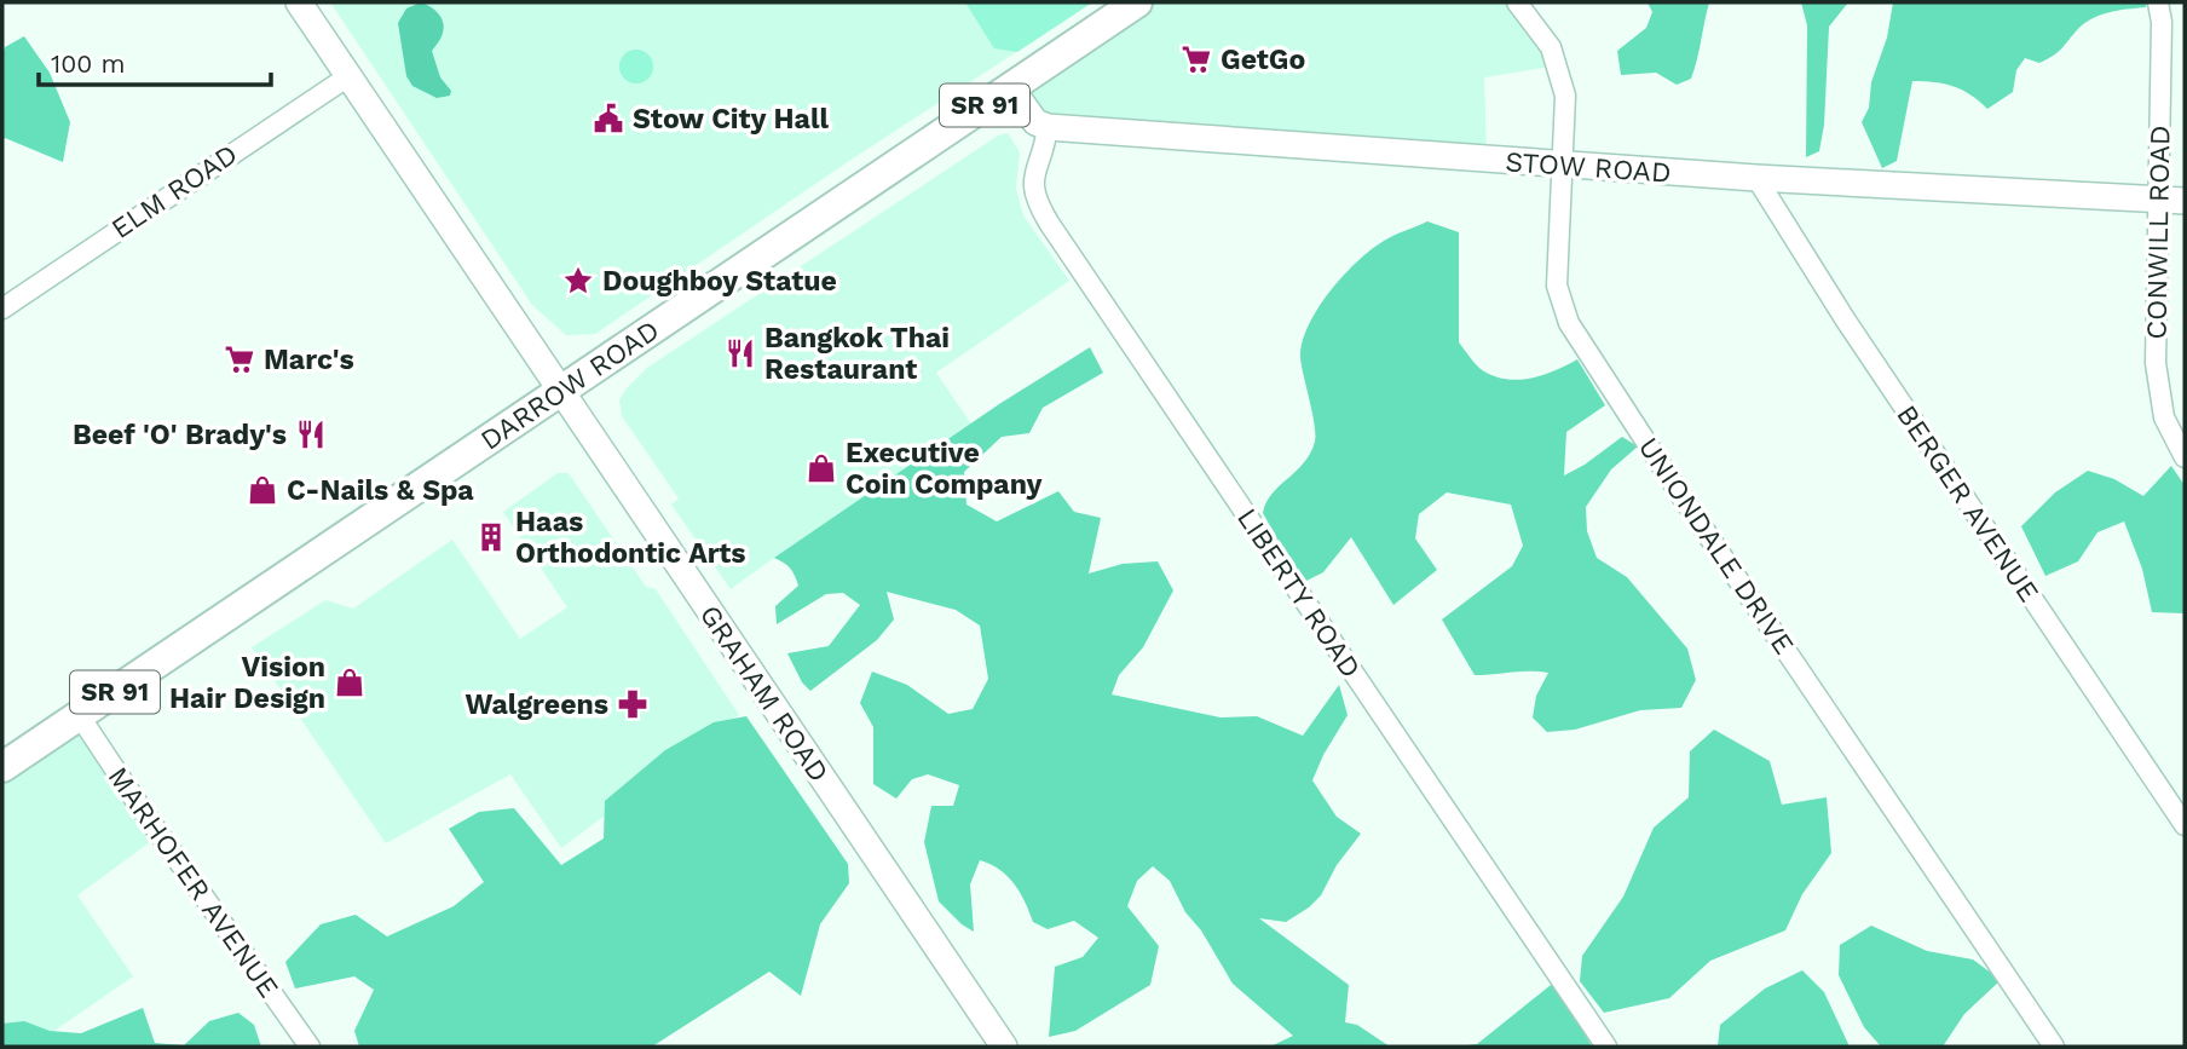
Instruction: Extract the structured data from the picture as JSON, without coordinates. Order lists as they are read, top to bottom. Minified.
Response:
{"streets":{"main road":["SR 91","STOW ROAD","DARROW ROAD","GRAHAM ROAD"],"street":["ELM ROAD","CONWILL ROAD","BERGER AVENUE","UNIONDALE DRIVE","LIBERTY ROAD","MARHOFER AVENUE"]},"crossings":[["STOW ROAD","CONWILL ROAD"],["STOW ROAD","BERGER AVENUE"],["STOW ROAD","UNIONDALE DRIVE"],["STOW ROAD","LIBERTY ROAD"],["ELM ROAD","GRAHAM ROAD"],["DARROW ROAD","GRAHAM ROAD"],["DARROW ROAD","MARHOFER AVENUE"]],"places":{"supermarket":["GetGo","Marc's"],"public building":["Stow City Hall"],"place":["Doughboy Statue"],"restaurant":["Bangkok Thai Restaurant","Beef 'O' Brady's"],"shop":["Executive Coin Company","C-Nails & Spa","Vision Hair Design"],"building":["Haas Orthodontic Arts"],"pharmacy":["Walgreens"]},"scale_bar":"100 m"}
